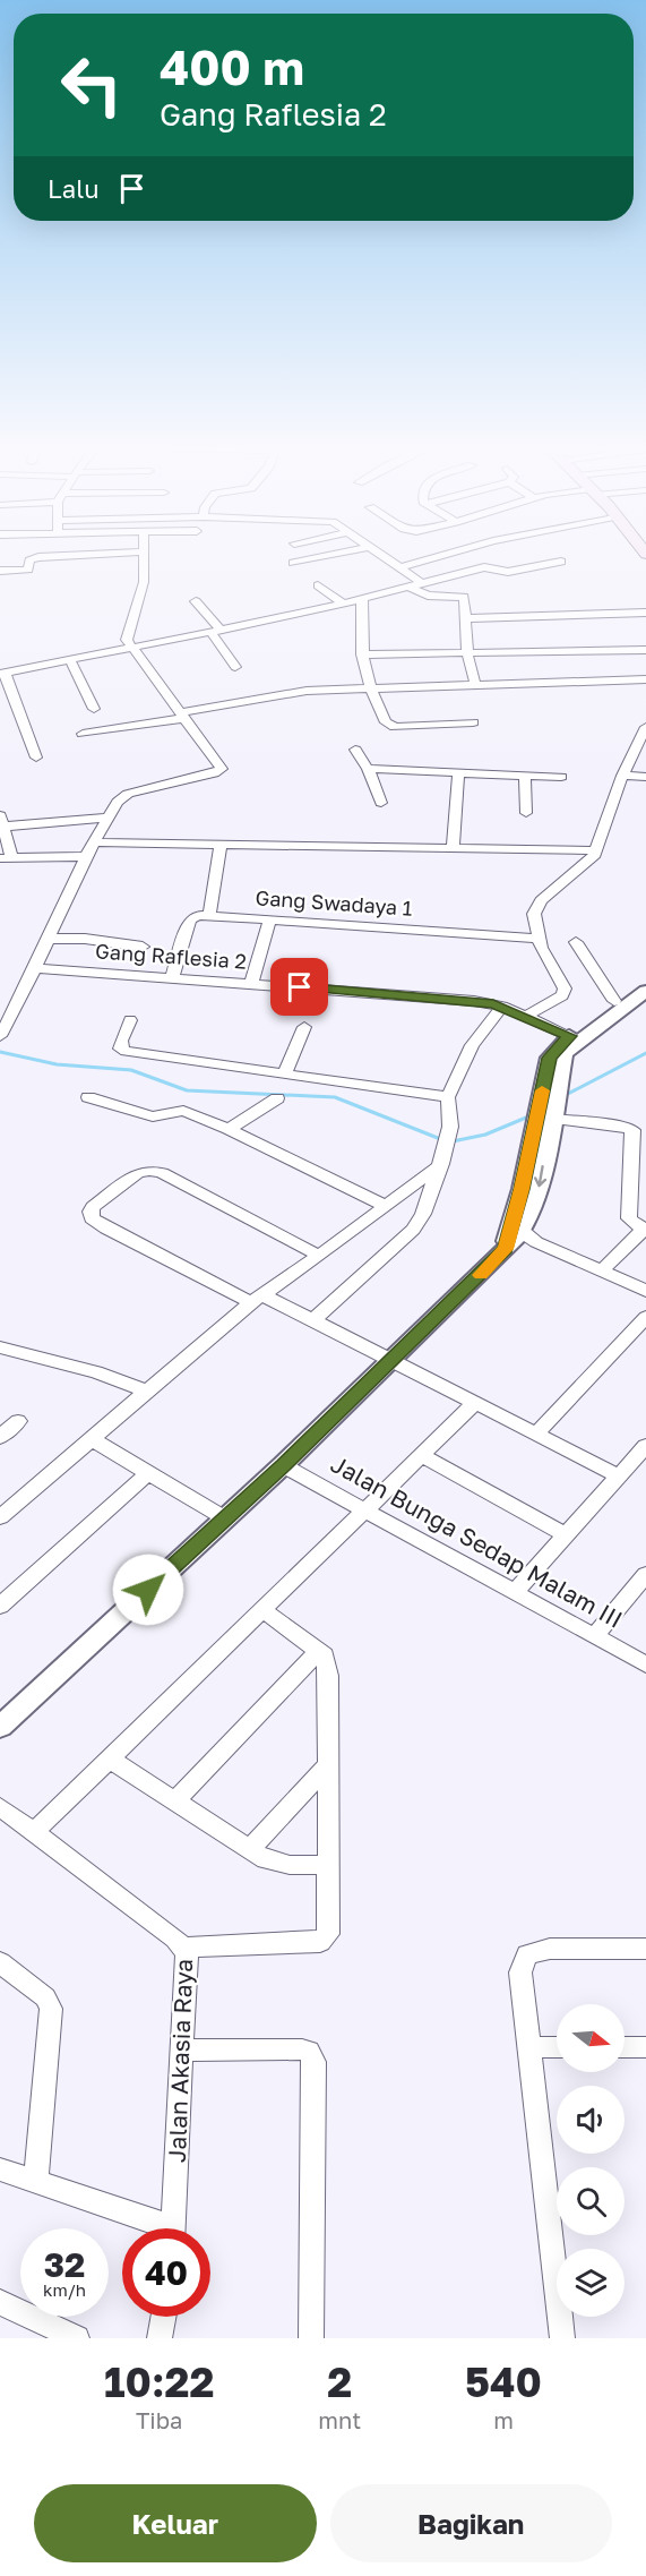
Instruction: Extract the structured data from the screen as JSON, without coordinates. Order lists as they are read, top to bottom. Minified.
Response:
{"streets":{"street":["Gang Swadaya 1","Gang Raflesia 2","Jalan Bunga Sedap Malam III","Jalan Akasia Raya"]},"north":"right","page":{"turn":["400 m","Gang Raflesia 2"],"then":"Lalu","speed":"32 km/h","limit":"40","eta":["10:22","Tiba","2","mnt","540","m"],"buttons":["Keluar","Bagikan"]}}
